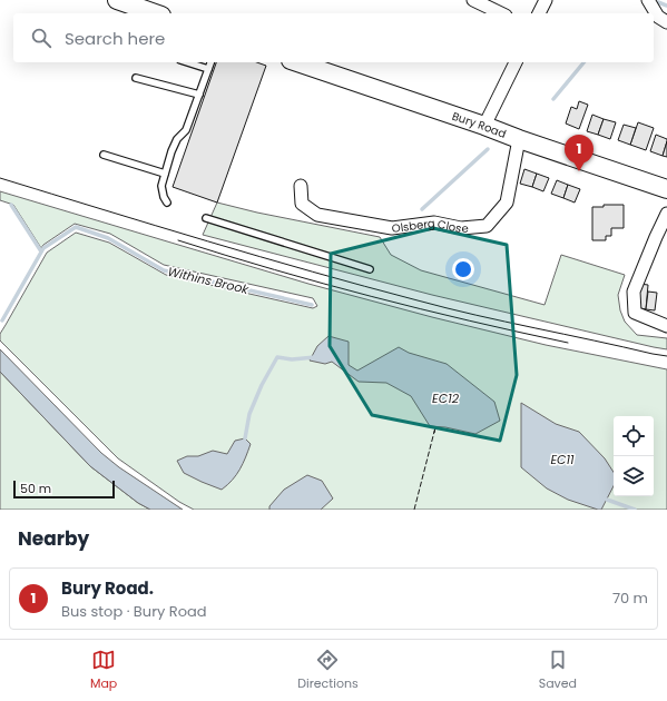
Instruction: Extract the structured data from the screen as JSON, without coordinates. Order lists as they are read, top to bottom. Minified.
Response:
{"streets":{"street":["Bury Road","Olsberg Close"]},"crossings":[["Bury Road","Olsberg Close"]],"water":["Withins Brook","EC12","EC11"],"scale_bar":"50 m","page":{"search":"Search here","pins":"1","scale":"50 m","heading":"Nearby","list":[{"mark":"1","name":"Bury Road.","note":"Bus stop · Bury Road","value":"70 m"}],"nav":["Map","Directions","Saved"]}}
